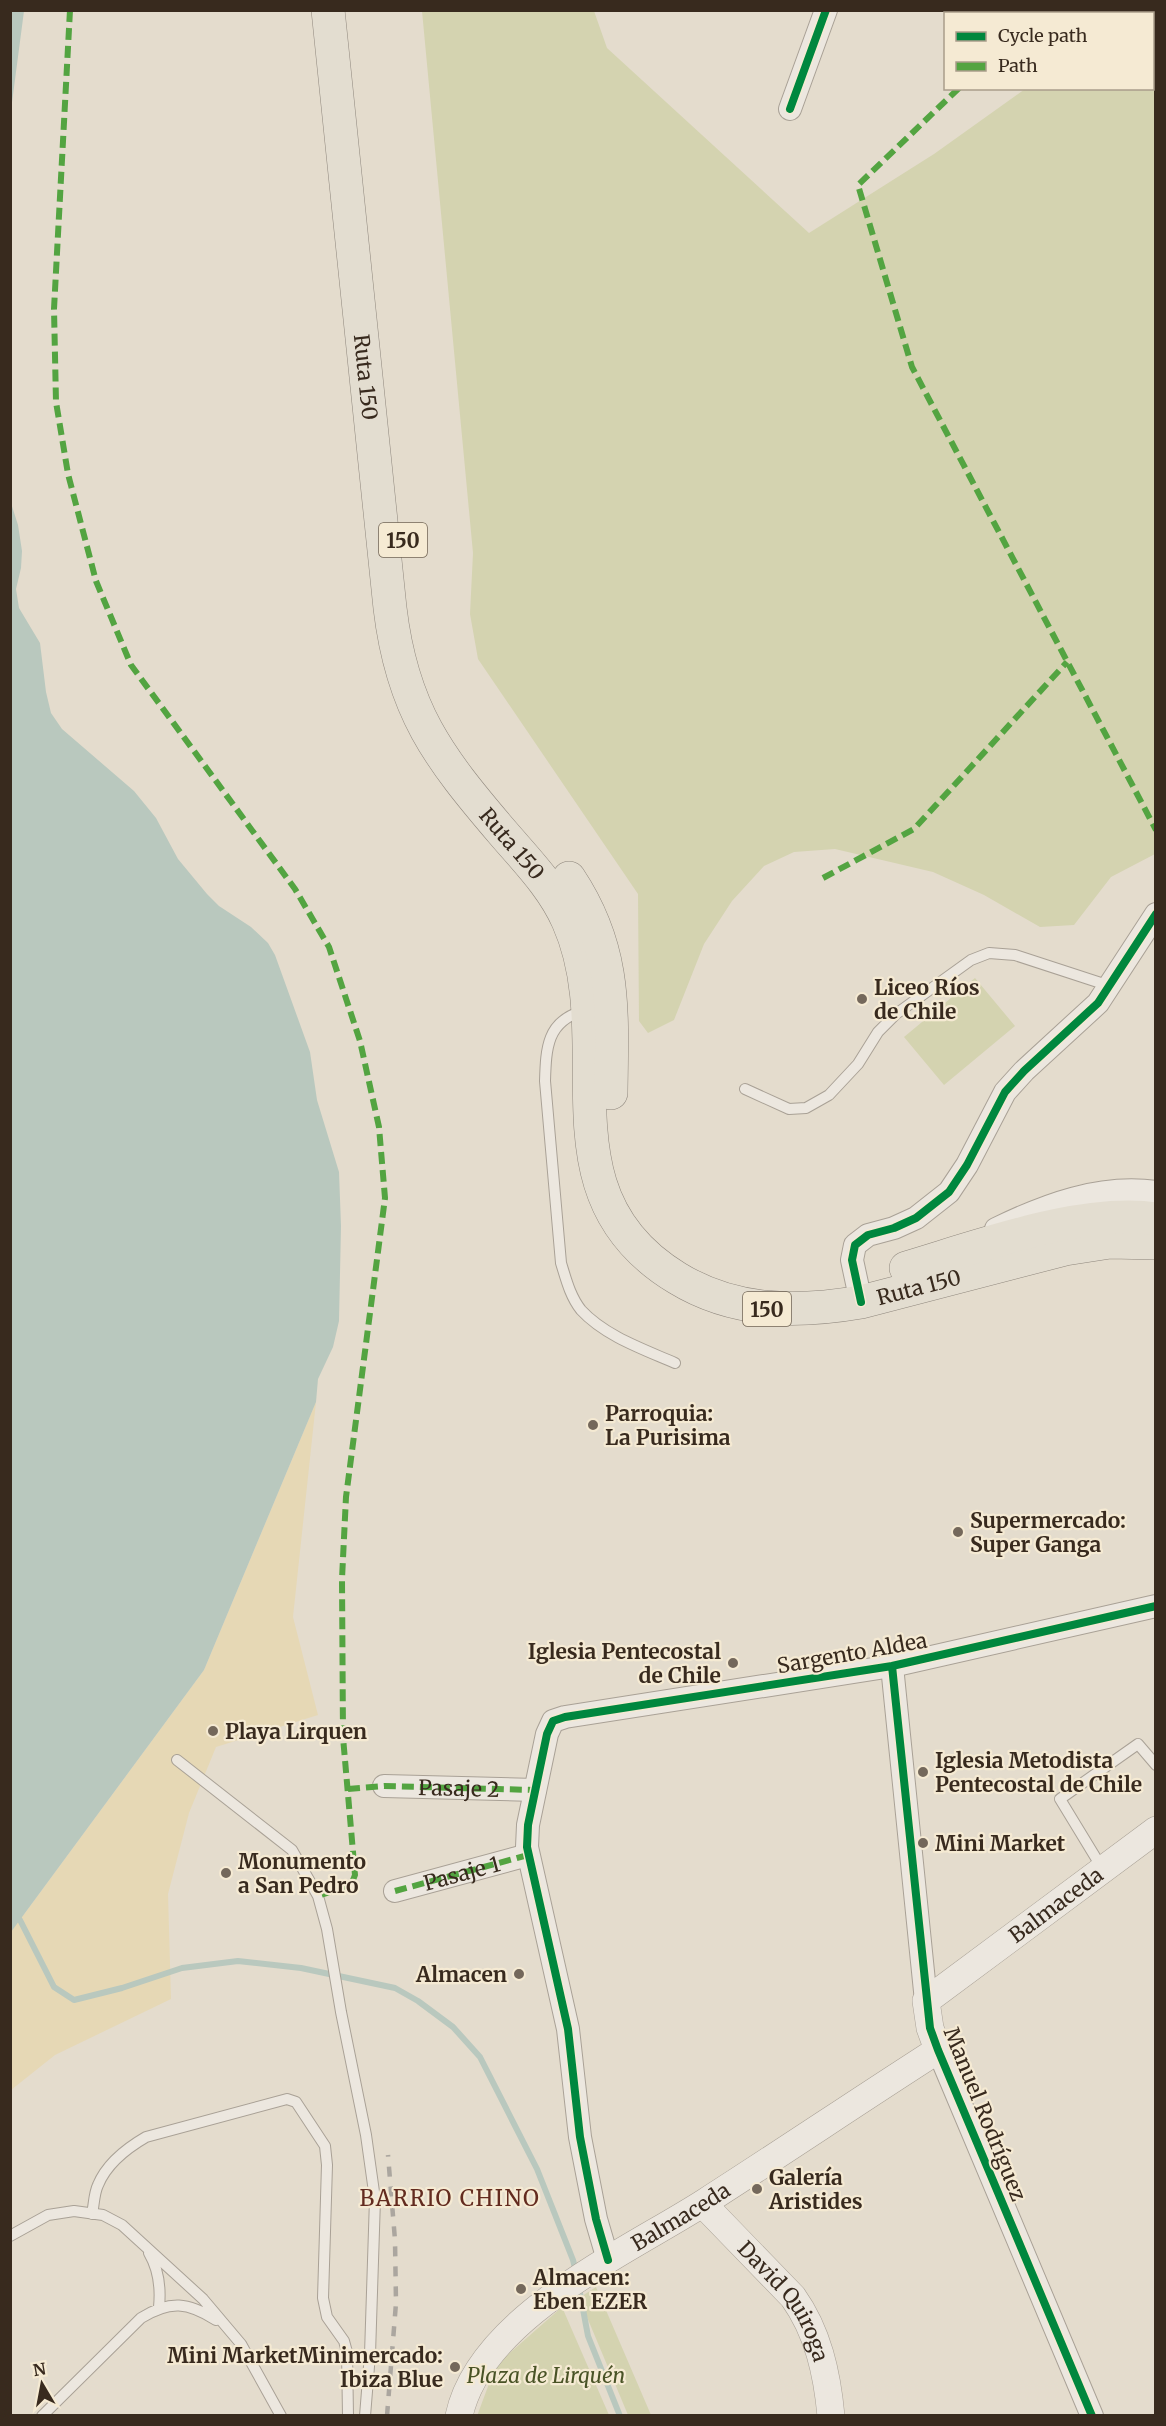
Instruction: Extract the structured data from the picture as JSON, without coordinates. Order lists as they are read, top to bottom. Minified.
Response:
{"streets":{"main road":["Ruta 150","150"],"street":["Sargento Aldea","Pasaje 2","Pasaje 1","Balmaceda","Manuel Rodríguez","David Quiroga"]},"crossings":[["Sargento Aldea","Pasaje 2"],["Sargento Aldea","Manuel Rodríguez"],["Balmaceda","Manuel Rodríguez"],["Balmaceda","David Quiroga"]],"districts":["BARRIO CHINO"],"parks":["Plaza de Lirquén"],"places":["Liceo Ríos de Chile","Parroquia: La Purisima","Supermercado: Super Ganga","Iglesia Pentecostal de Chile","Playa Lirquen","Iglesia Metodista Pentecostal de Chile","Mini Market","Monumento a San Pedro","Almacen","Galería Aristides","Almacen: Eben EZER","Mini MarketMinimercado: Ibiza Blue"],"legend":["Cycle path","Path"],"north":"top"}
